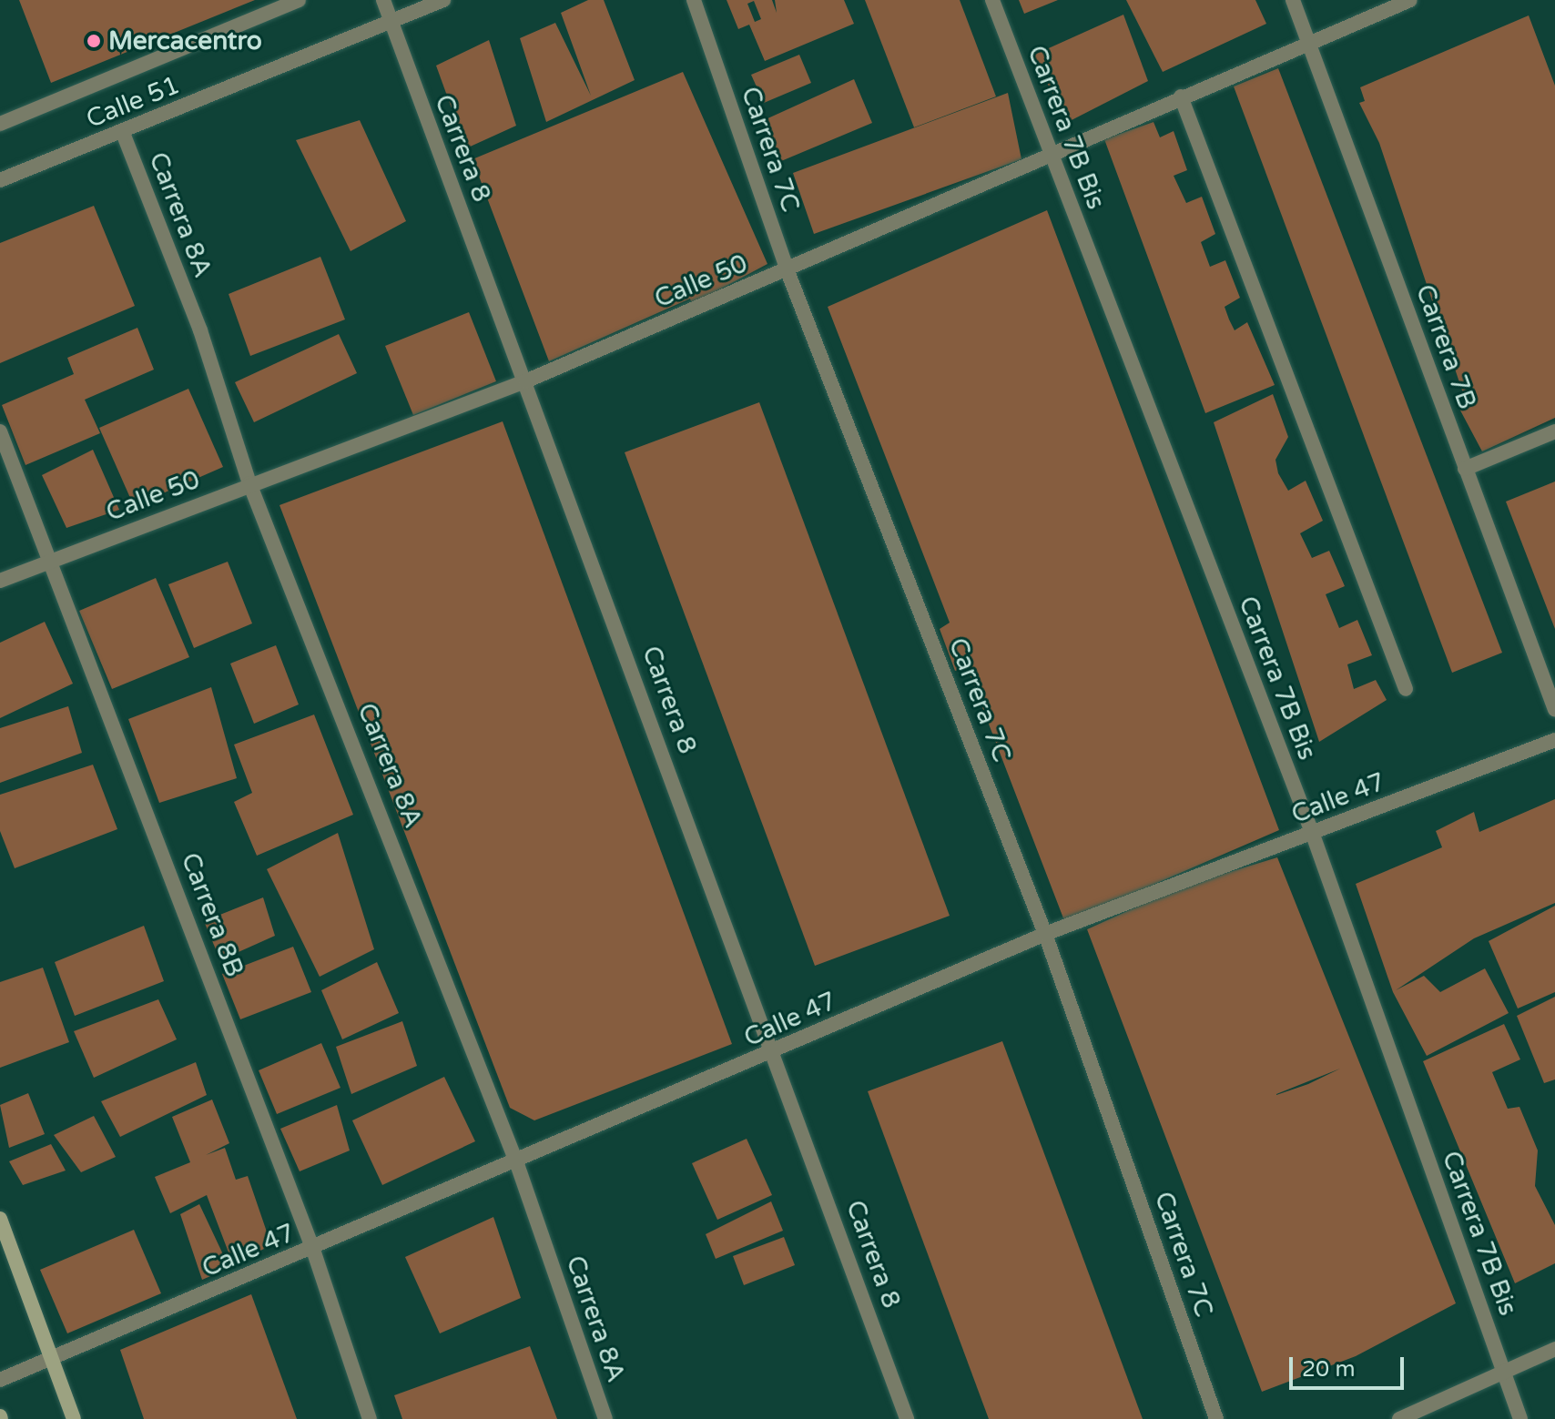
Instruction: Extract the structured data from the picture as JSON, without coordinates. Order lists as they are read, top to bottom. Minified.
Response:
{"streets":{"street":["Calle 51","Carrera 7B Bis","Carrera 8","Carrera 7C","Carrera 8A","Calle 50","Carrera 7B","Calle 47","Carrera 8B"]},"crossings":[["Calle 51","Carrera 8"],["Calle 51","Carrera 8A"],["Carrera 7B Bis","Calle 50"],["Carrera 7B Bis","Calle 47"],["Carrera 8","Calle 50"],["Carrera 8","Calle 47"],["Carrera 7C","Calle 50"],["Carrera 7C","Calle 47"],["Carrera 8A","Calle 50"],["Carrera 8A","Calle 47"],["Calle 50","Carrera 7B"],["Calle 50","Carrera 8B"],["Calle 47","Carrera 8B"]],"places":["Mercacentro"],"scale_bar":"20 m"}
